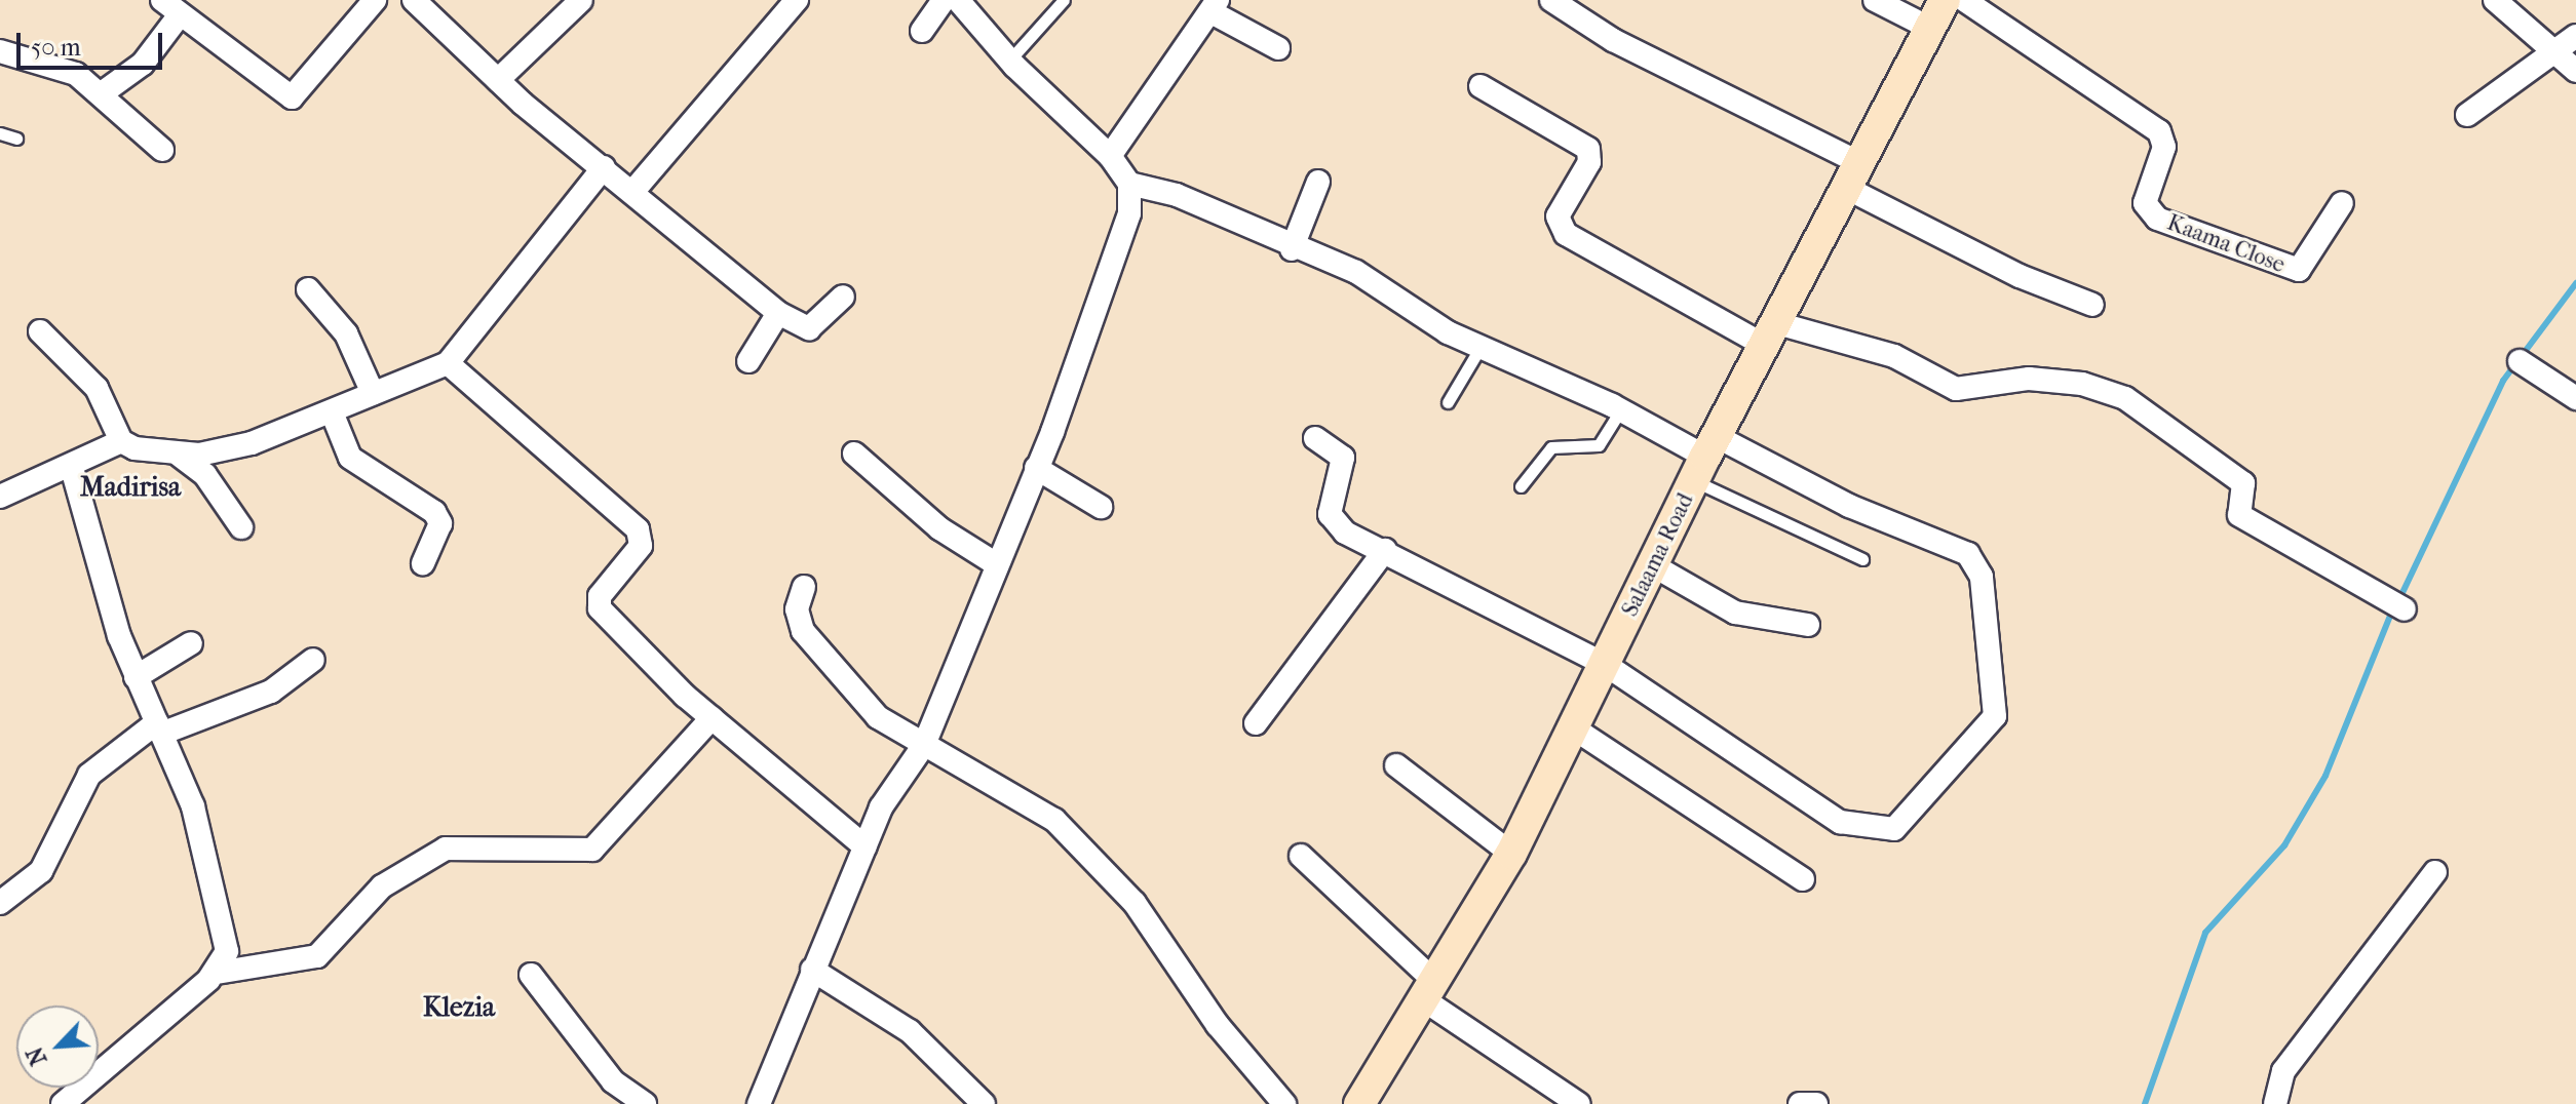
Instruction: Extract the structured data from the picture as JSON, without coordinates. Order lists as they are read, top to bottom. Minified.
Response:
{"streets":{"main road":["Salaama Road"],"street":["Kaama Close"]},"districts":["Madirisa","Klezia"],"scale_bar":"50 m","north":"bottom left"}
